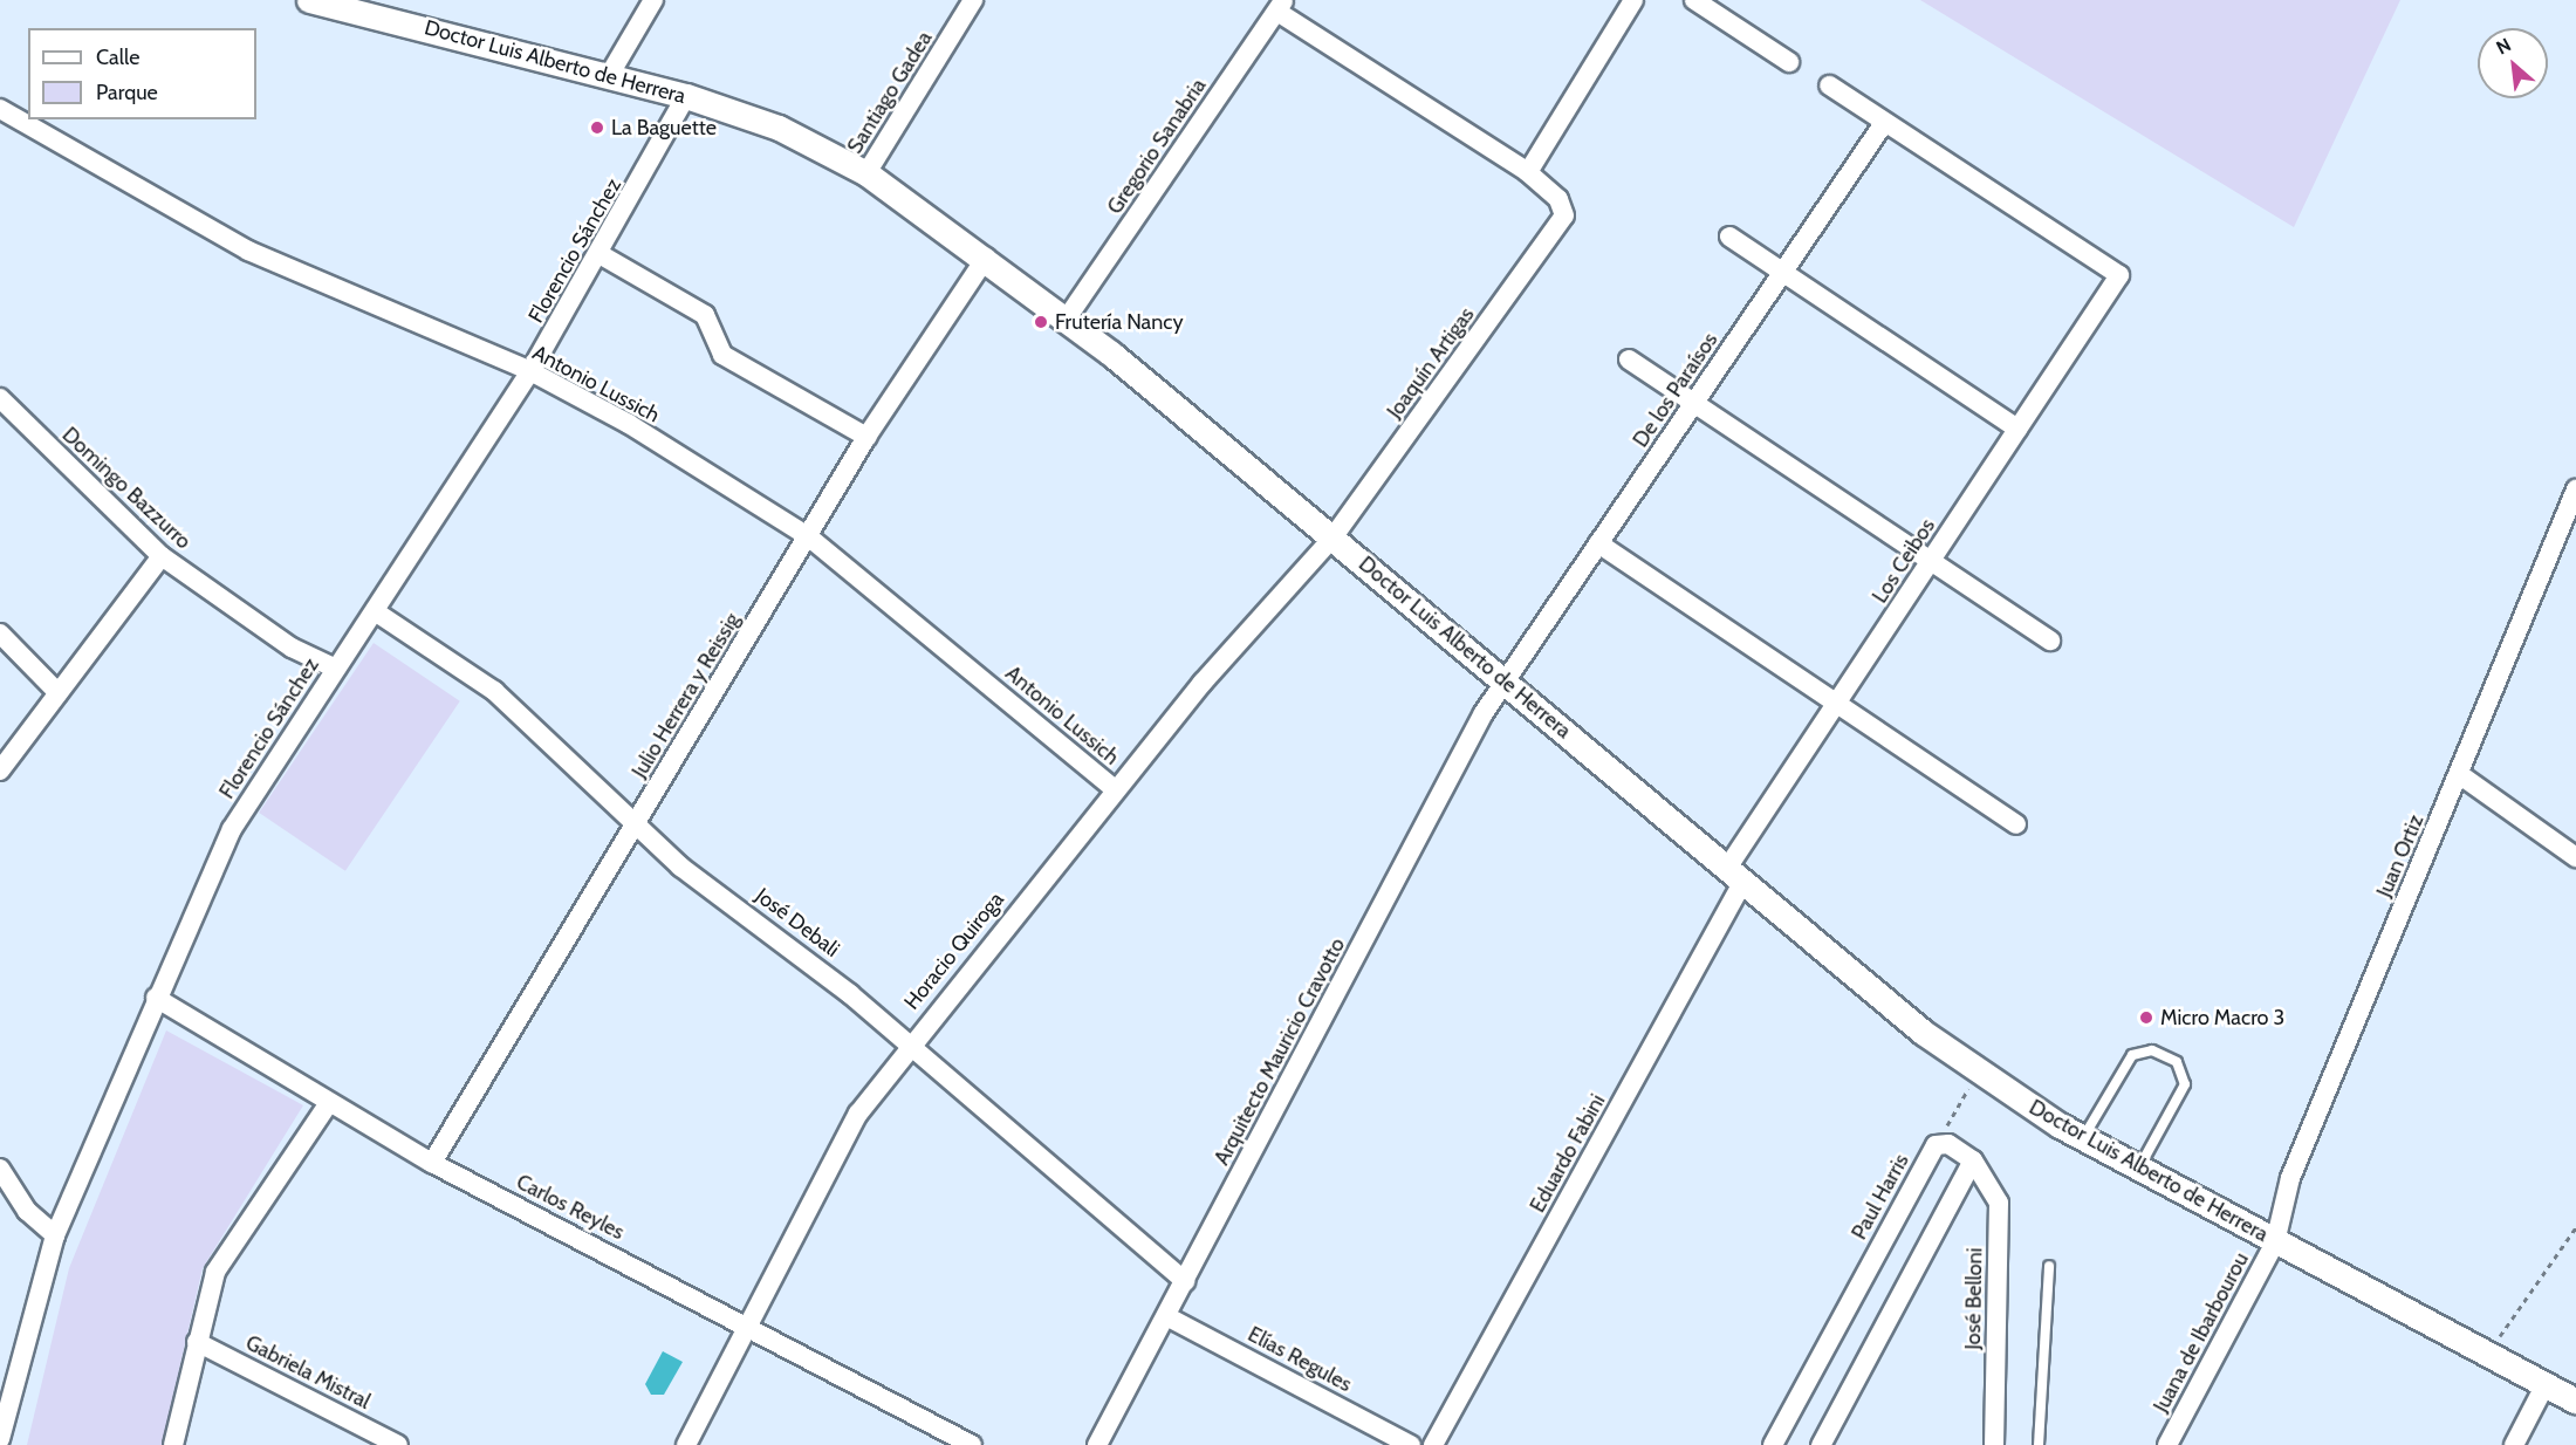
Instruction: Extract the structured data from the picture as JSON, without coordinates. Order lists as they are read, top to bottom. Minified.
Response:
{"streets":{"street":["Doctor Luis Alberto de Herrera","Santiago Gadea","Gregorio Sanabria","Florencio Sánchez","Joaquín Artigas","Antonio Lussich","De los Paraísos","Domingo Bazzurro","Los Ceibos","Julio Herrera y Reissig","Juan Ortiz","José Debali","Horacio Quiroga","Arquitecto Mauricio Cravotto","Eduardo Fabini","Paul Harris","Carlos Reyles","José Belloni","Juana de Ibarbourou","Elías Regules","Gabriela Mistral"]},"crossings":[["Doctor Luis Alberto de Herrera","Santiago Gadea"],["Doctor Luis Alberto de Herrera","Gregorio Sanabria"],["Doctor Luis Alberto de Herrera","Florencio Sánchez"],["Doctor Luis Alberto de Herrera","Joaquín Artigas"],["Doctor Luis Alberto de Herrera","De los Paraísos"],["Doctor Luis Alberto de Herrera","Los Ceibos"],["Doctor Luis Alberto de Herrera","Julio Herrera y Reissig"],["Doctor Luis Alberto de Herrera","Juan Ortiz"],["Doctor Luis Alberto de Herrera","Horacio Quiroga"],["Doctor Luis Alberto de Herrera","Arquitecto Mauricio Cravotto"],["Doctor Luis Alberto de Herrera","Eduardo Fabini"],["Doctor Luis Alberto de Herrera","Juana de Ibarbourou"],["Florencio Sánchez","Antonio Lussich"],["Florencio Sánchez","Domingo Bazzurro"],["Florencio Sánchez","José Debali"],["Florencio Sánchez","Carlos Reyles"],["Joaquín Artigas","Horacio Quiroga"],["Antonio Lussich","Julio Herrera y Reissig"],["Antonio Lussich","Horacio Quiroga"],["De los Paraísos","Los Ceibos"],["De los Paraísos","Arquitecto Mauricio Cravotto"],["Los Ceibos","Eduardo Fabini"],["Julio Herrera y Reissig","José Debali"],["Julio Herrera y Reissig","Carlos Reyles"],["Juan Ortiz","Juana de Ibarbourou"],["José Debali","Horacio Quiroga"],["José Debali","Arquitecto Mauricio Cravotto"],["Horacio Quiroga","Carlos Reyles"],["Arquitecto Mauricio Cravotto","Elías Regules"],["Paul Harris","José Belloni"]],"places":["La Baguette","Frutería Nancy","Micro Macro 3"],"legend":["Calle","Parque"],"north":"top left"}
